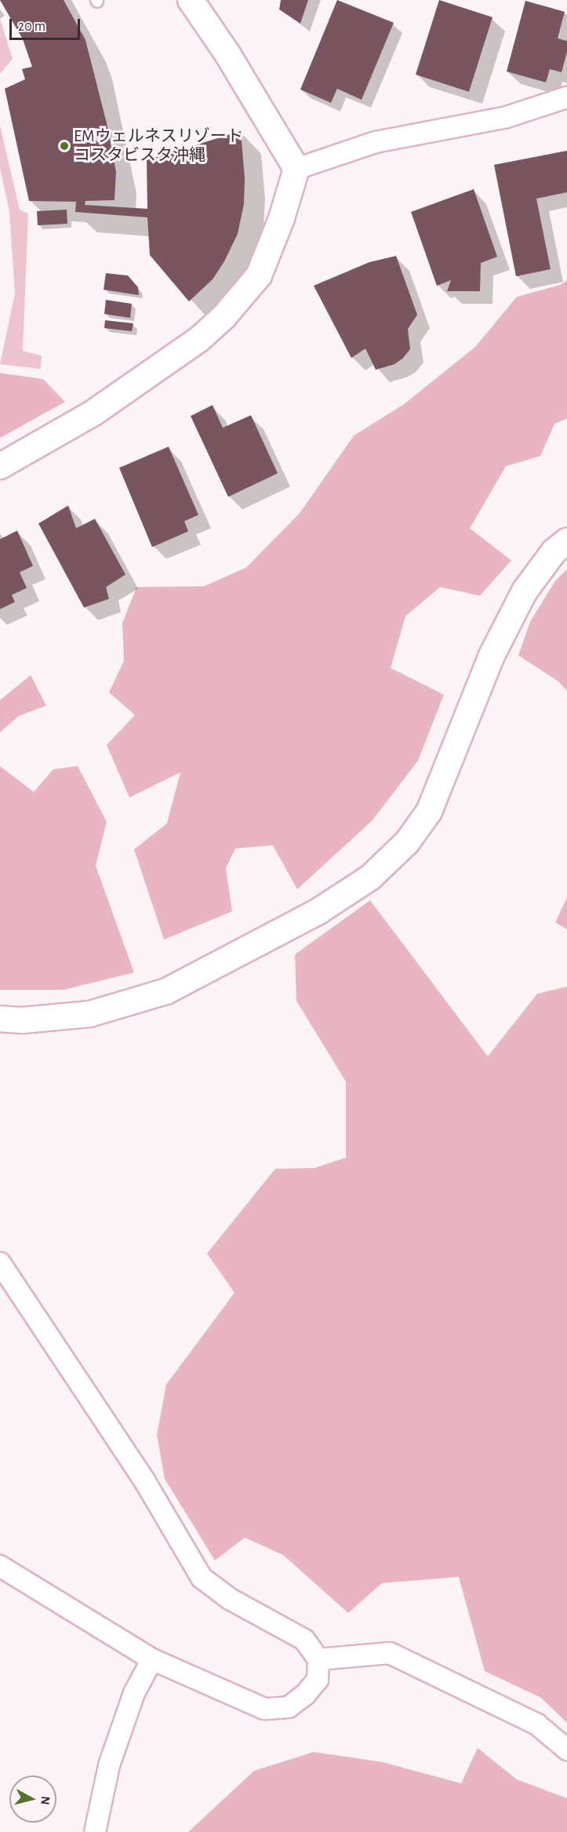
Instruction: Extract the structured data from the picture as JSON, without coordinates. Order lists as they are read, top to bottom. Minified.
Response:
{"places":["EMウェルネスリゾート コスタビスタ沖縄"],"scale_bar":"20 m","north":"right"}
